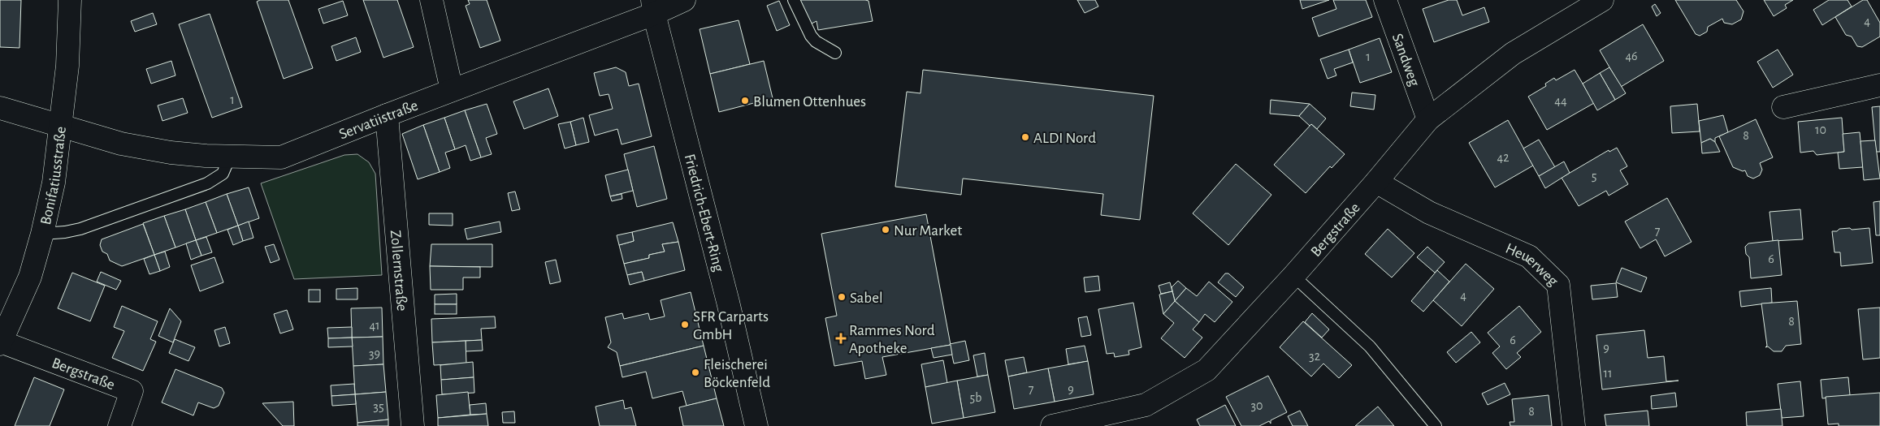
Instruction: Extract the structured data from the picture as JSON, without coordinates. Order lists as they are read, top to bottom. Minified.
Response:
{"streets":{"street":["Sandweg","Servatiistraße","Bonifatiusstraße","Friedrich-Ebert-Ring","Bergstraße","Heuerweg","Zollernstraße"]},"crossings":[["Sandweg","Bergstraße"],["Servatiistraße","Bonifatiusstraße"],["Servatiistraße","Friedrich-Ebert-Ring"],["Servatiistraße","Zollernstraße"],["Bonifatiusstraße","Bergstraße"],["Bergstraße","Heuerweg"]],"places":{"other":["Blumen Ottenhues","ALDI Nord","Nur Market","Sabel","SFR Carparts GmbH","Fleischerei Böckenfeld"],"health":["Rammes Nord Apotheke"]},"house_numbers":["4","46","1","1","44","10","8","42","5","7","6","4","8","41","6","9","39","32","11","7","9","5b","30","35","8"]}
